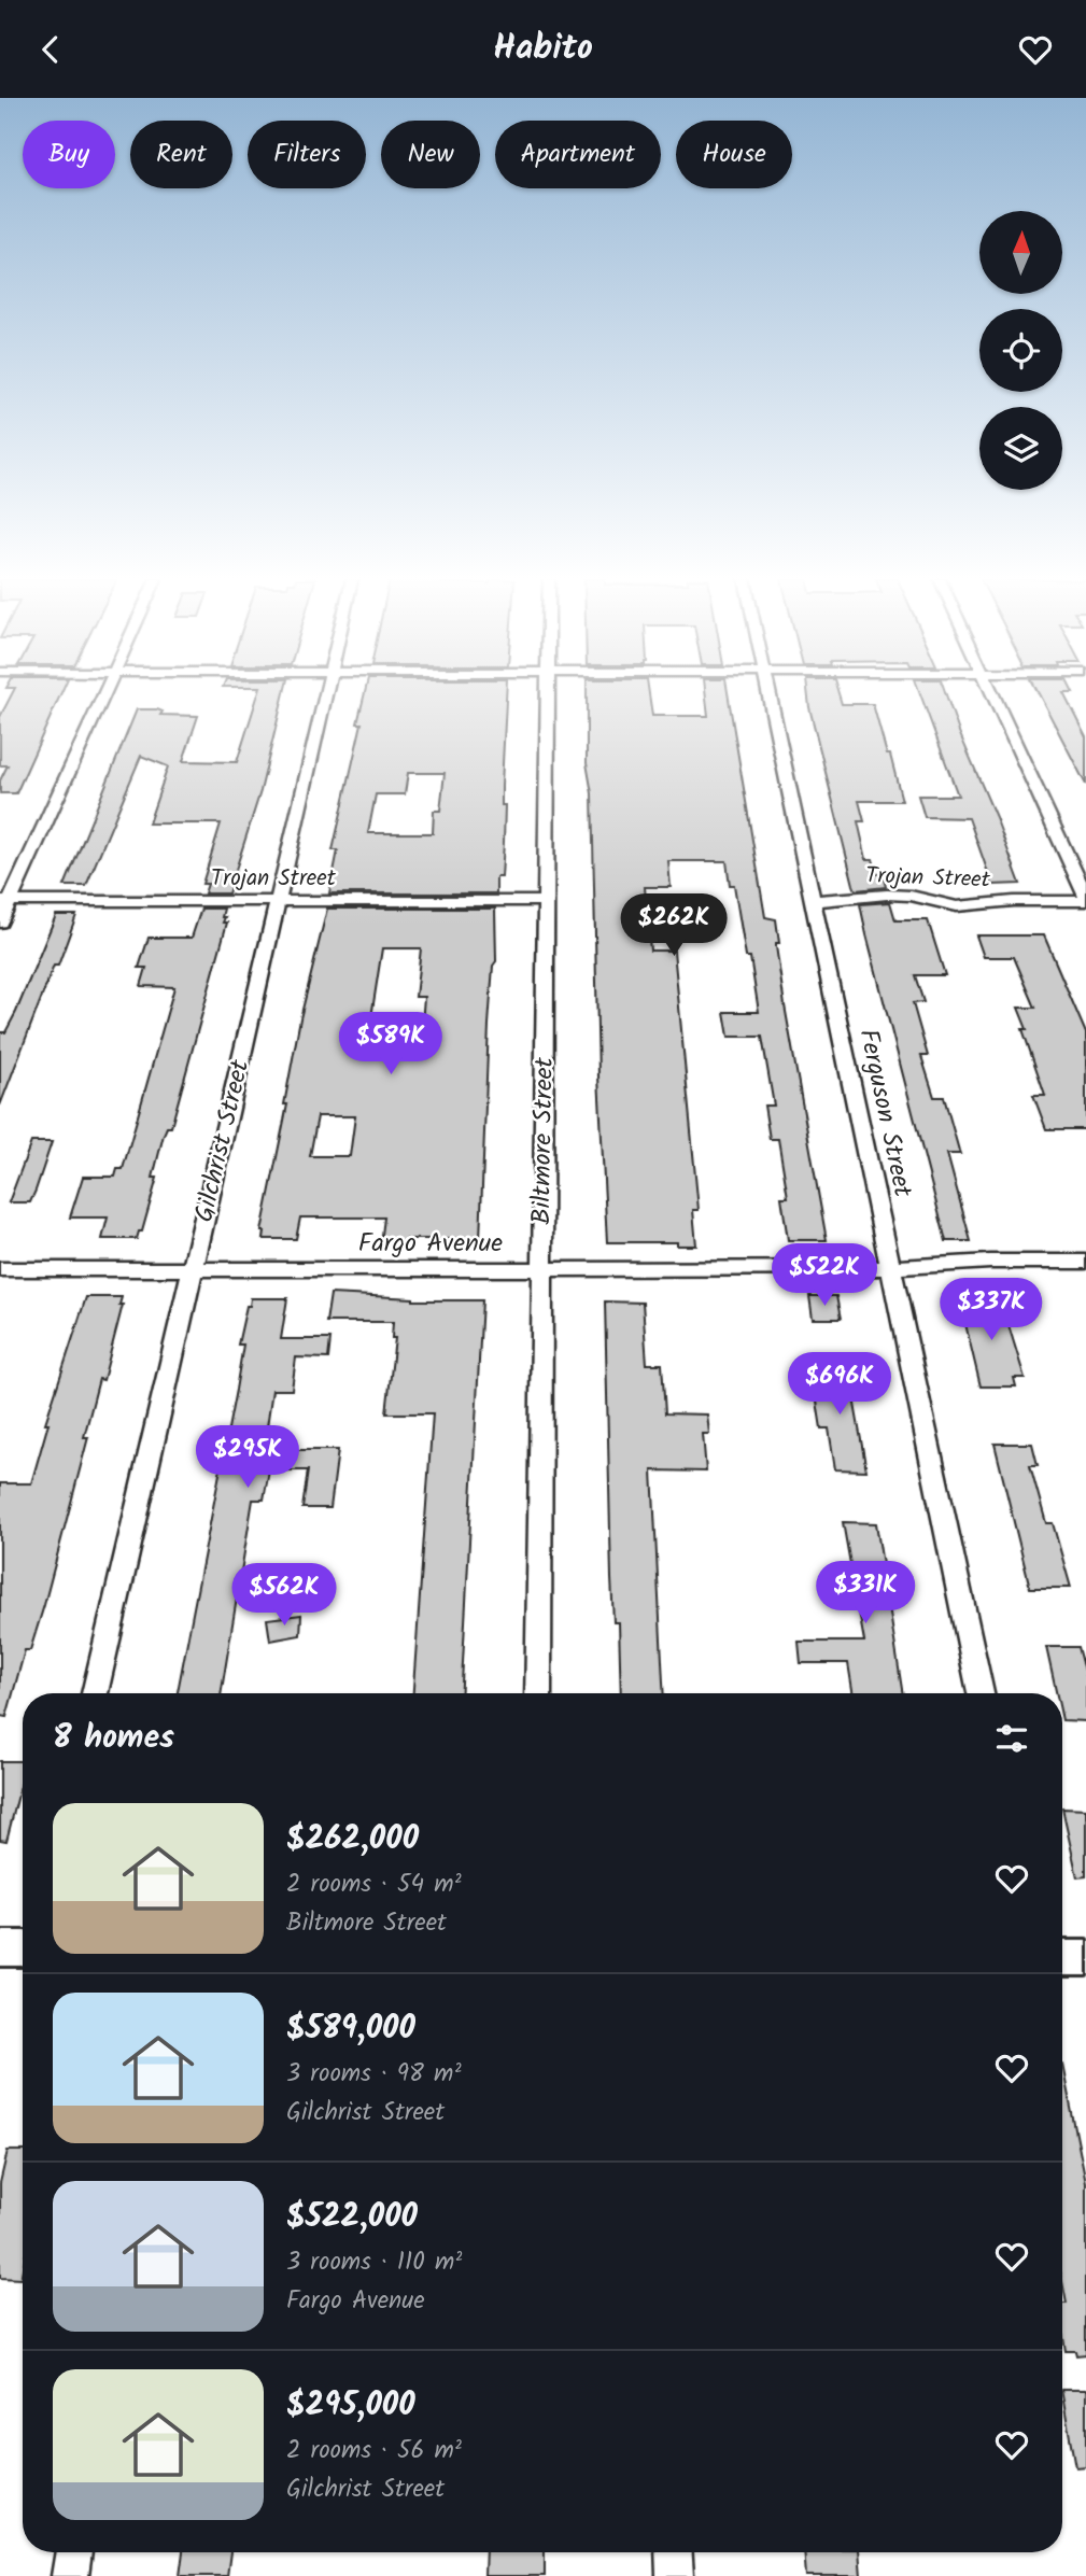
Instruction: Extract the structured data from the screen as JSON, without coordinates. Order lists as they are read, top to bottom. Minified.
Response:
{"streets":{"street":["Trojan Street","Ferguson Street","Gilchrist Street","Biltmore Street","Fargo Avenue"]},"crossings":[["Trojan Street","Ferguson Street"],["Trojan Street","Gilchrist Street"],["Trojan Street","Biltmore Street"],["Ferguson Street","Fargo Avenue"],["Gilchrist Street","Fargo Avenue"],["Biltmore Street","Fargo Avenue"]],"north":"top","page":{"header":"Habito","chip":["Buy","Rent","Filters","New","Apartment","House"],"price":["$262K","$589K","$522K","$337K","$696K","$295K","$331K","$562K"],"heading":"8 homes","list":[{"name":"$262,000","note":"2 rooms · 54 m² · Biltmore Street"},{"name":"$589,000","note":"3 rooms · 98 m² · Gilchrist Street"},{"name":"$522,000","note":"3 rooms · 110 m² · Fargo Avenue"},{"name":"$295,000","note":"2 rooms · 56 m² · Gilchrist Street"}]}}
